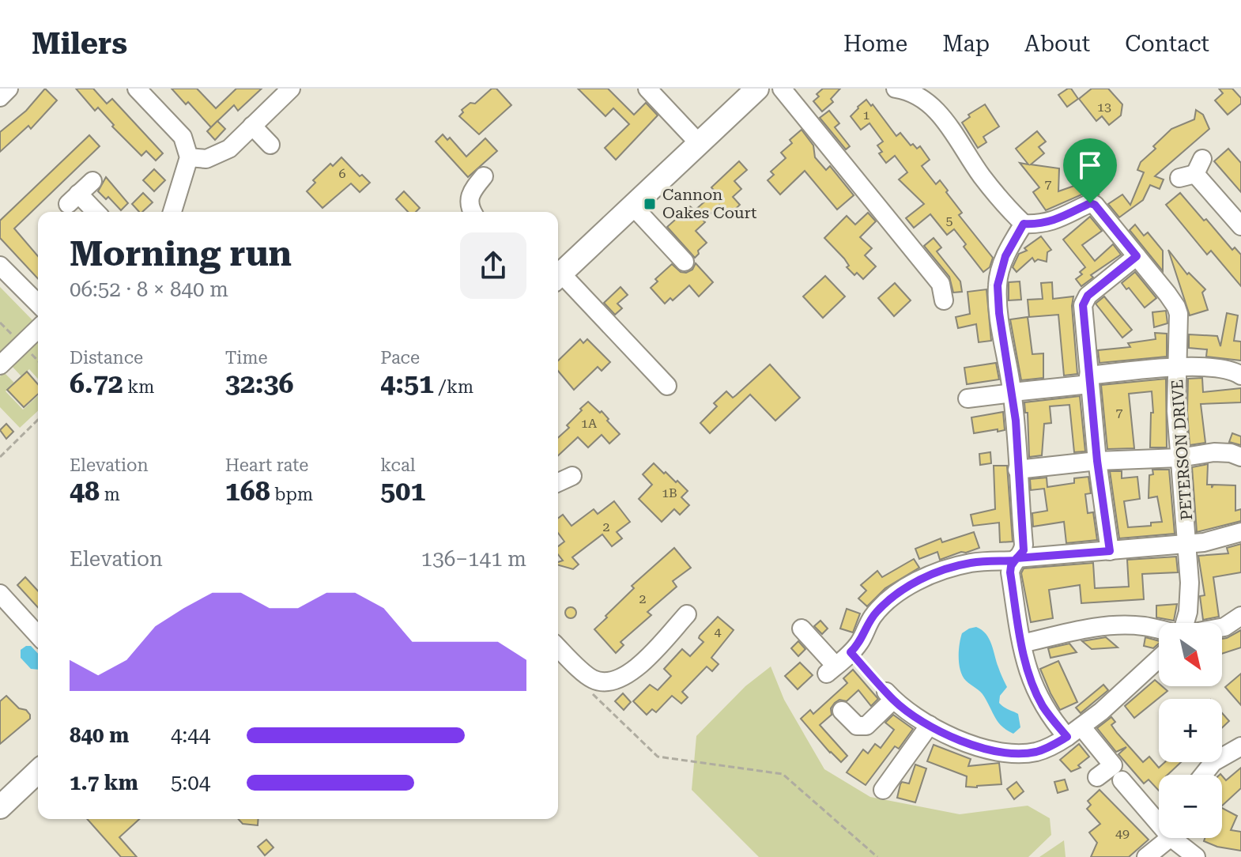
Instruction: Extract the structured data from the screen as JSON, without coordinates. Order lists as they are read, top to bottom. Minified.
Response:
{"streets":{"street":["PETERSON DRIVE"]},"places":{"transit":["Cannon Oakes Court"]},"house_numbers":["13","1","6","7","5","7","1A","1B","2","2","4","49"],"north":"bottom right","page":{"header":"Milers","nav":["Home","Map","About","Contact"],"heading":["Morning run","06:52 · 8 × 840 m"],"stats":[["Distance","6.72 km"],["Time","32:36"],["Pace","4:51 /km"],["Elevation","48 m"],["Heart rate","168 bpm"],["kcal","501"]],"chart":["Elevation","136–141 m"],"map_buttons":["+","−"],"list":[{"name":"840 m","note":"4:44"},{"name":"1.7 km","note":"5:04"}]}}
